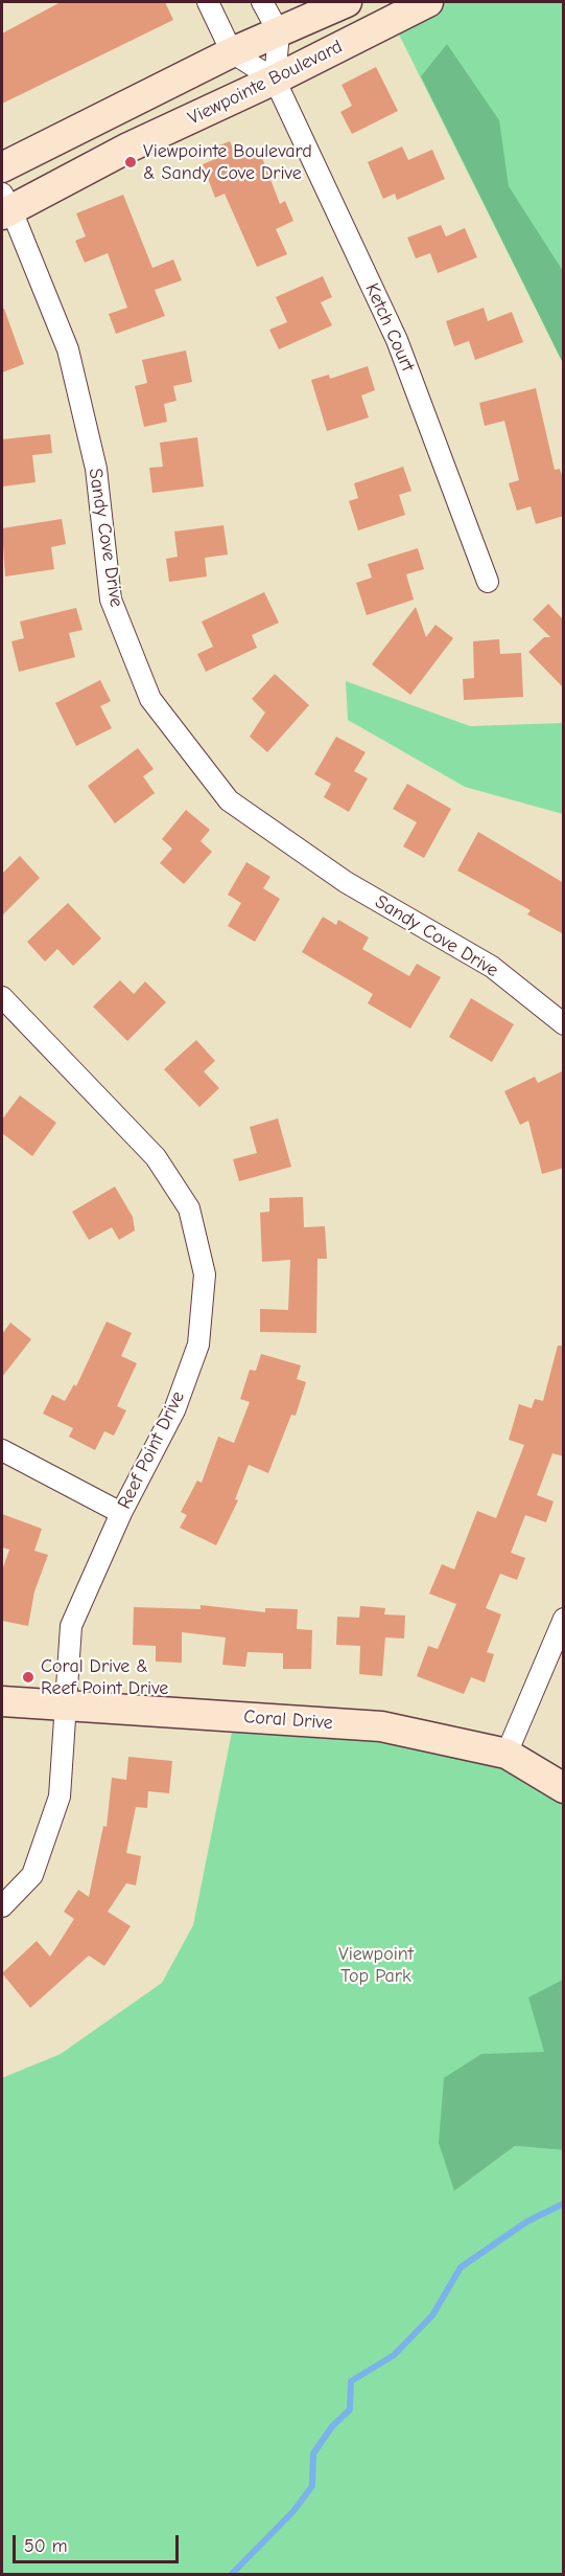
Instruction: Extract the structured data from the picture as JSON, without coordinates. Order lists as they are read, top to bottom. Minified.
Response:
{"streets":{"street":["Viewpointe Boulevard","Ketch Court","Sandy Cove Drive","Reef Point Drive","Coral Drive"]},"crossings":[["Viewpointe Boulevard","Ketch Court"],["Viewpointe Boulevard","Sandy Cove Drive"],["Reef Point Drive","Coral Drive"]],"parks":["Viewpoint Top Park"],"places":["Viewpointe Boulevard & Sandy Cove Drive","Coral Drive & Reef Point Drive"],"scale_bar":"50 m"}
